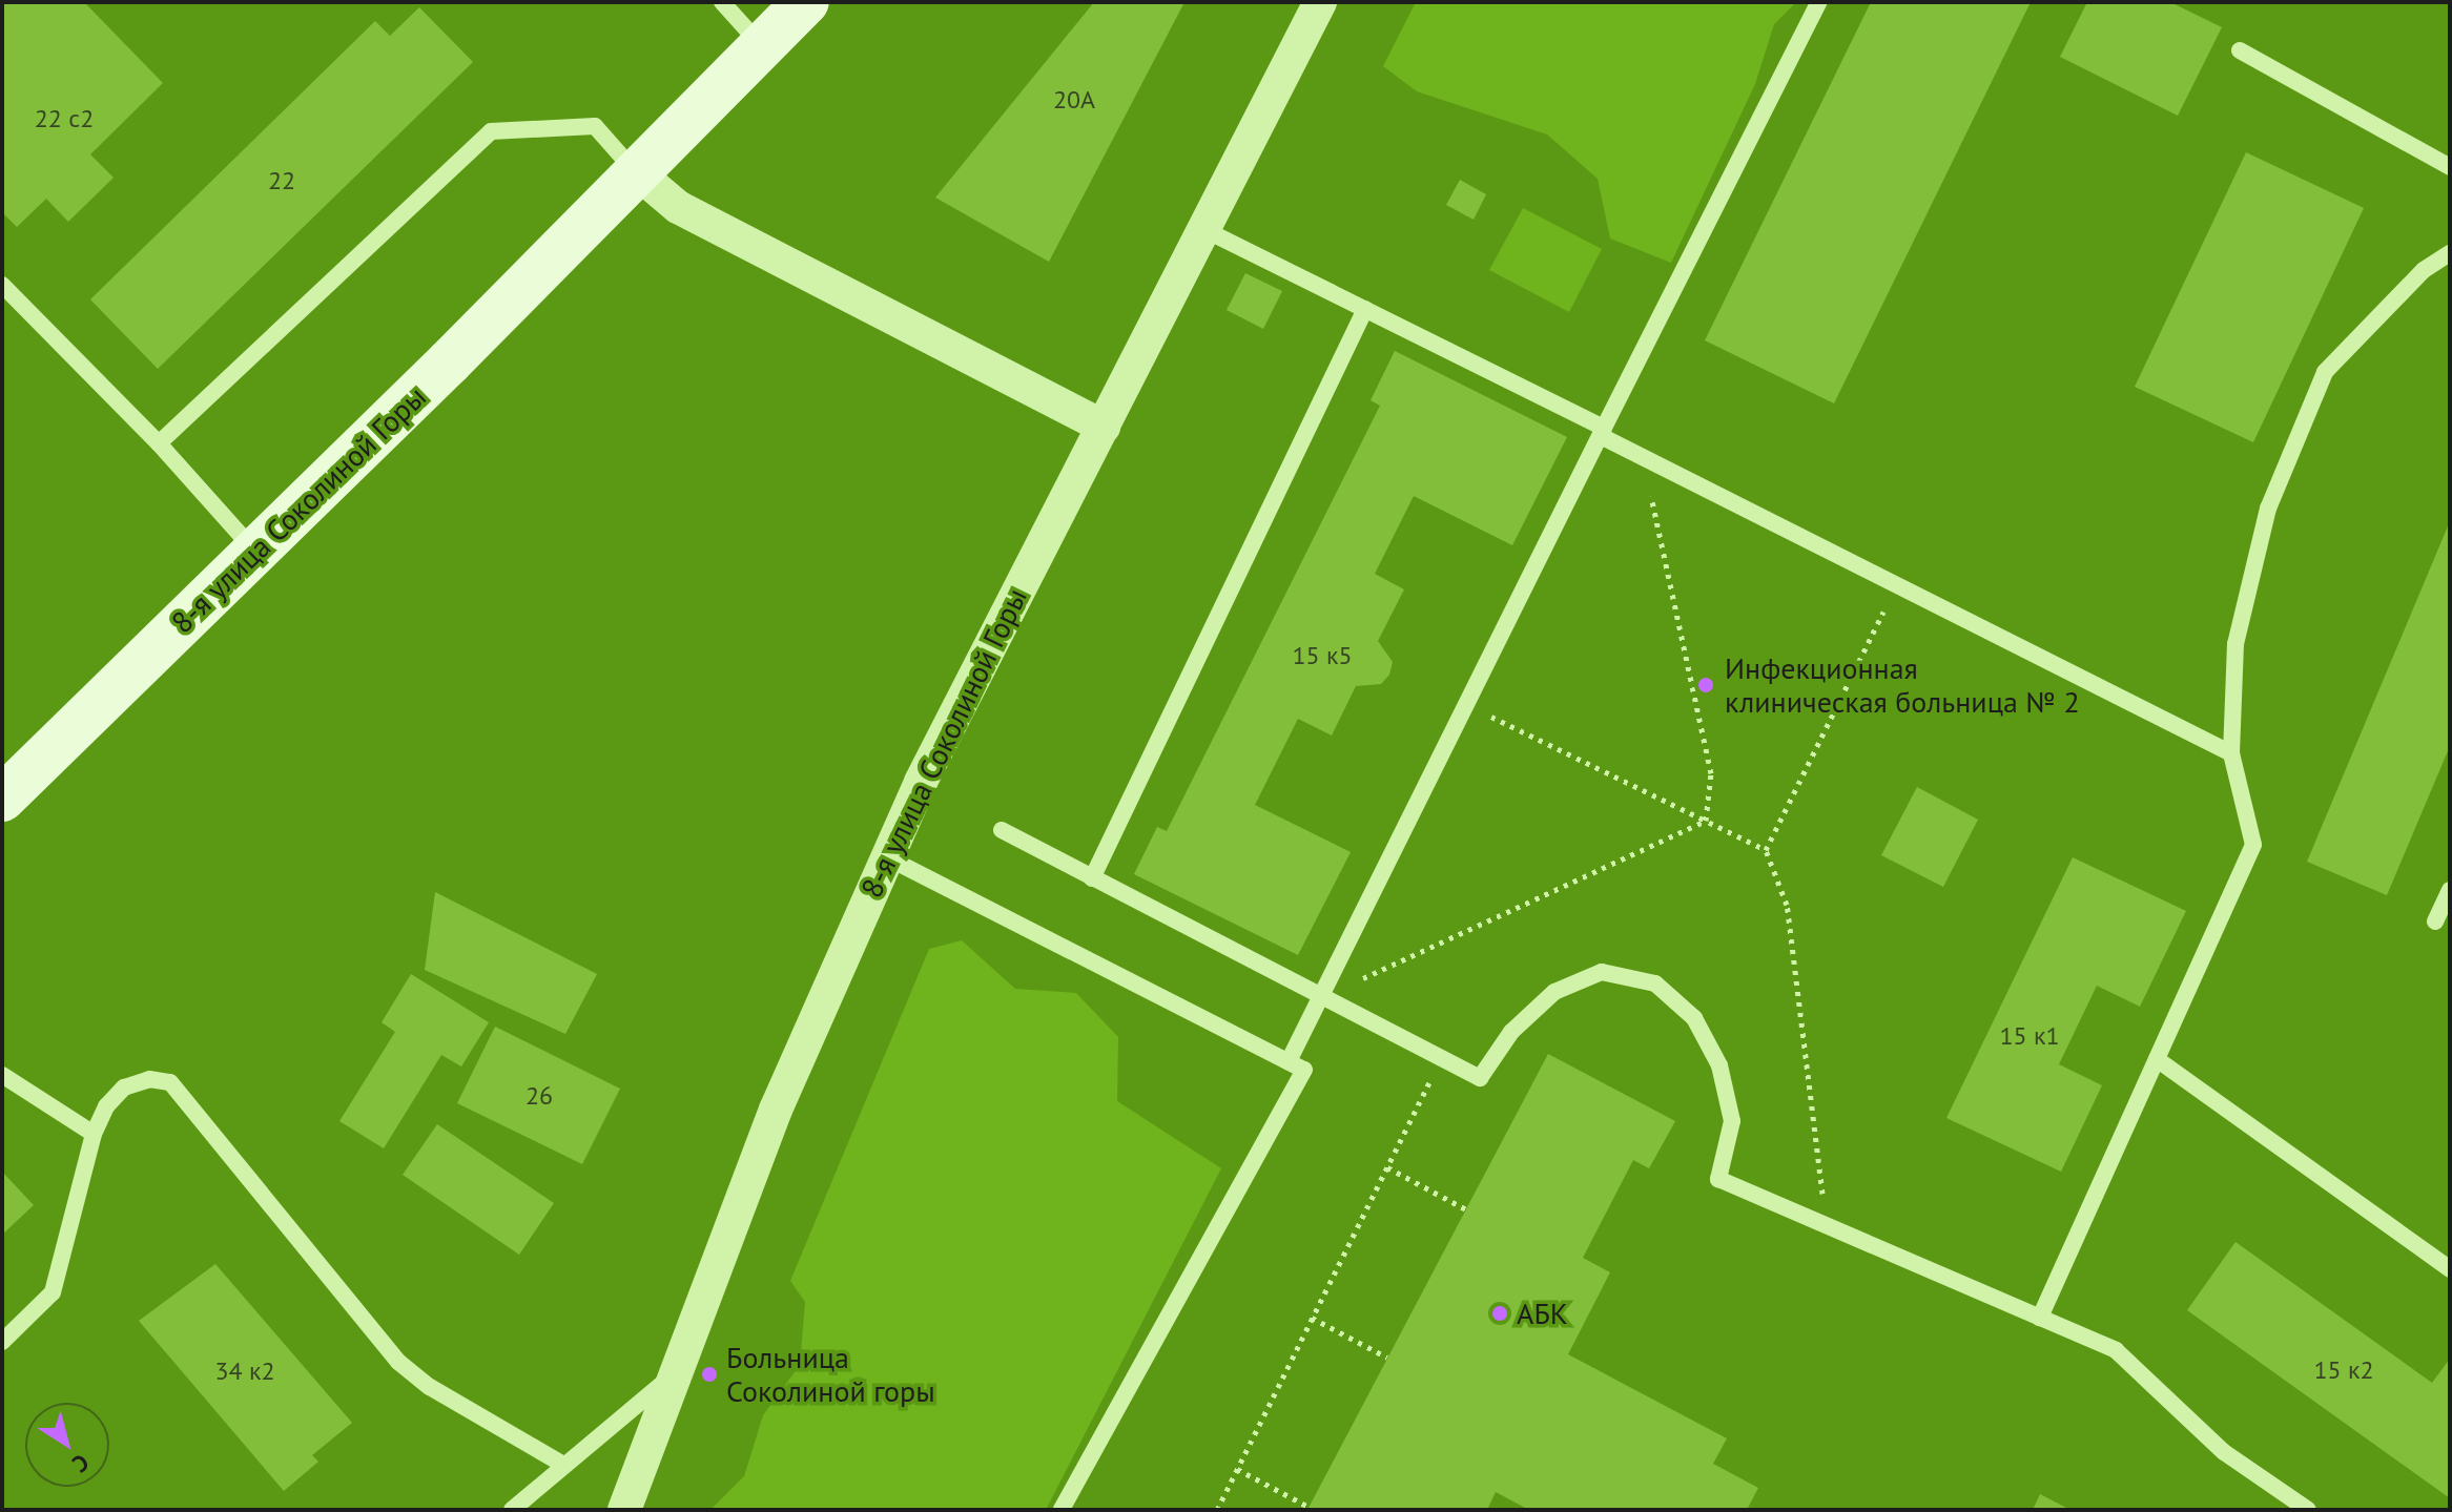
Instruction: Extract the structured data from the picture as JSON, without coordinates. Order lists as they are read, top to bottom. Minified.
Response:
{"streets":{"street":["8-я улица Соколиной Горы"]},"places":["Инфекционная клиническая больница № 2","АБК","Больница Соколиной горы"],"house_numbers":["20А","22 с2","22","15 к5","15 к1","26","15 к2","34 к2"],"north":"bottom right"}
